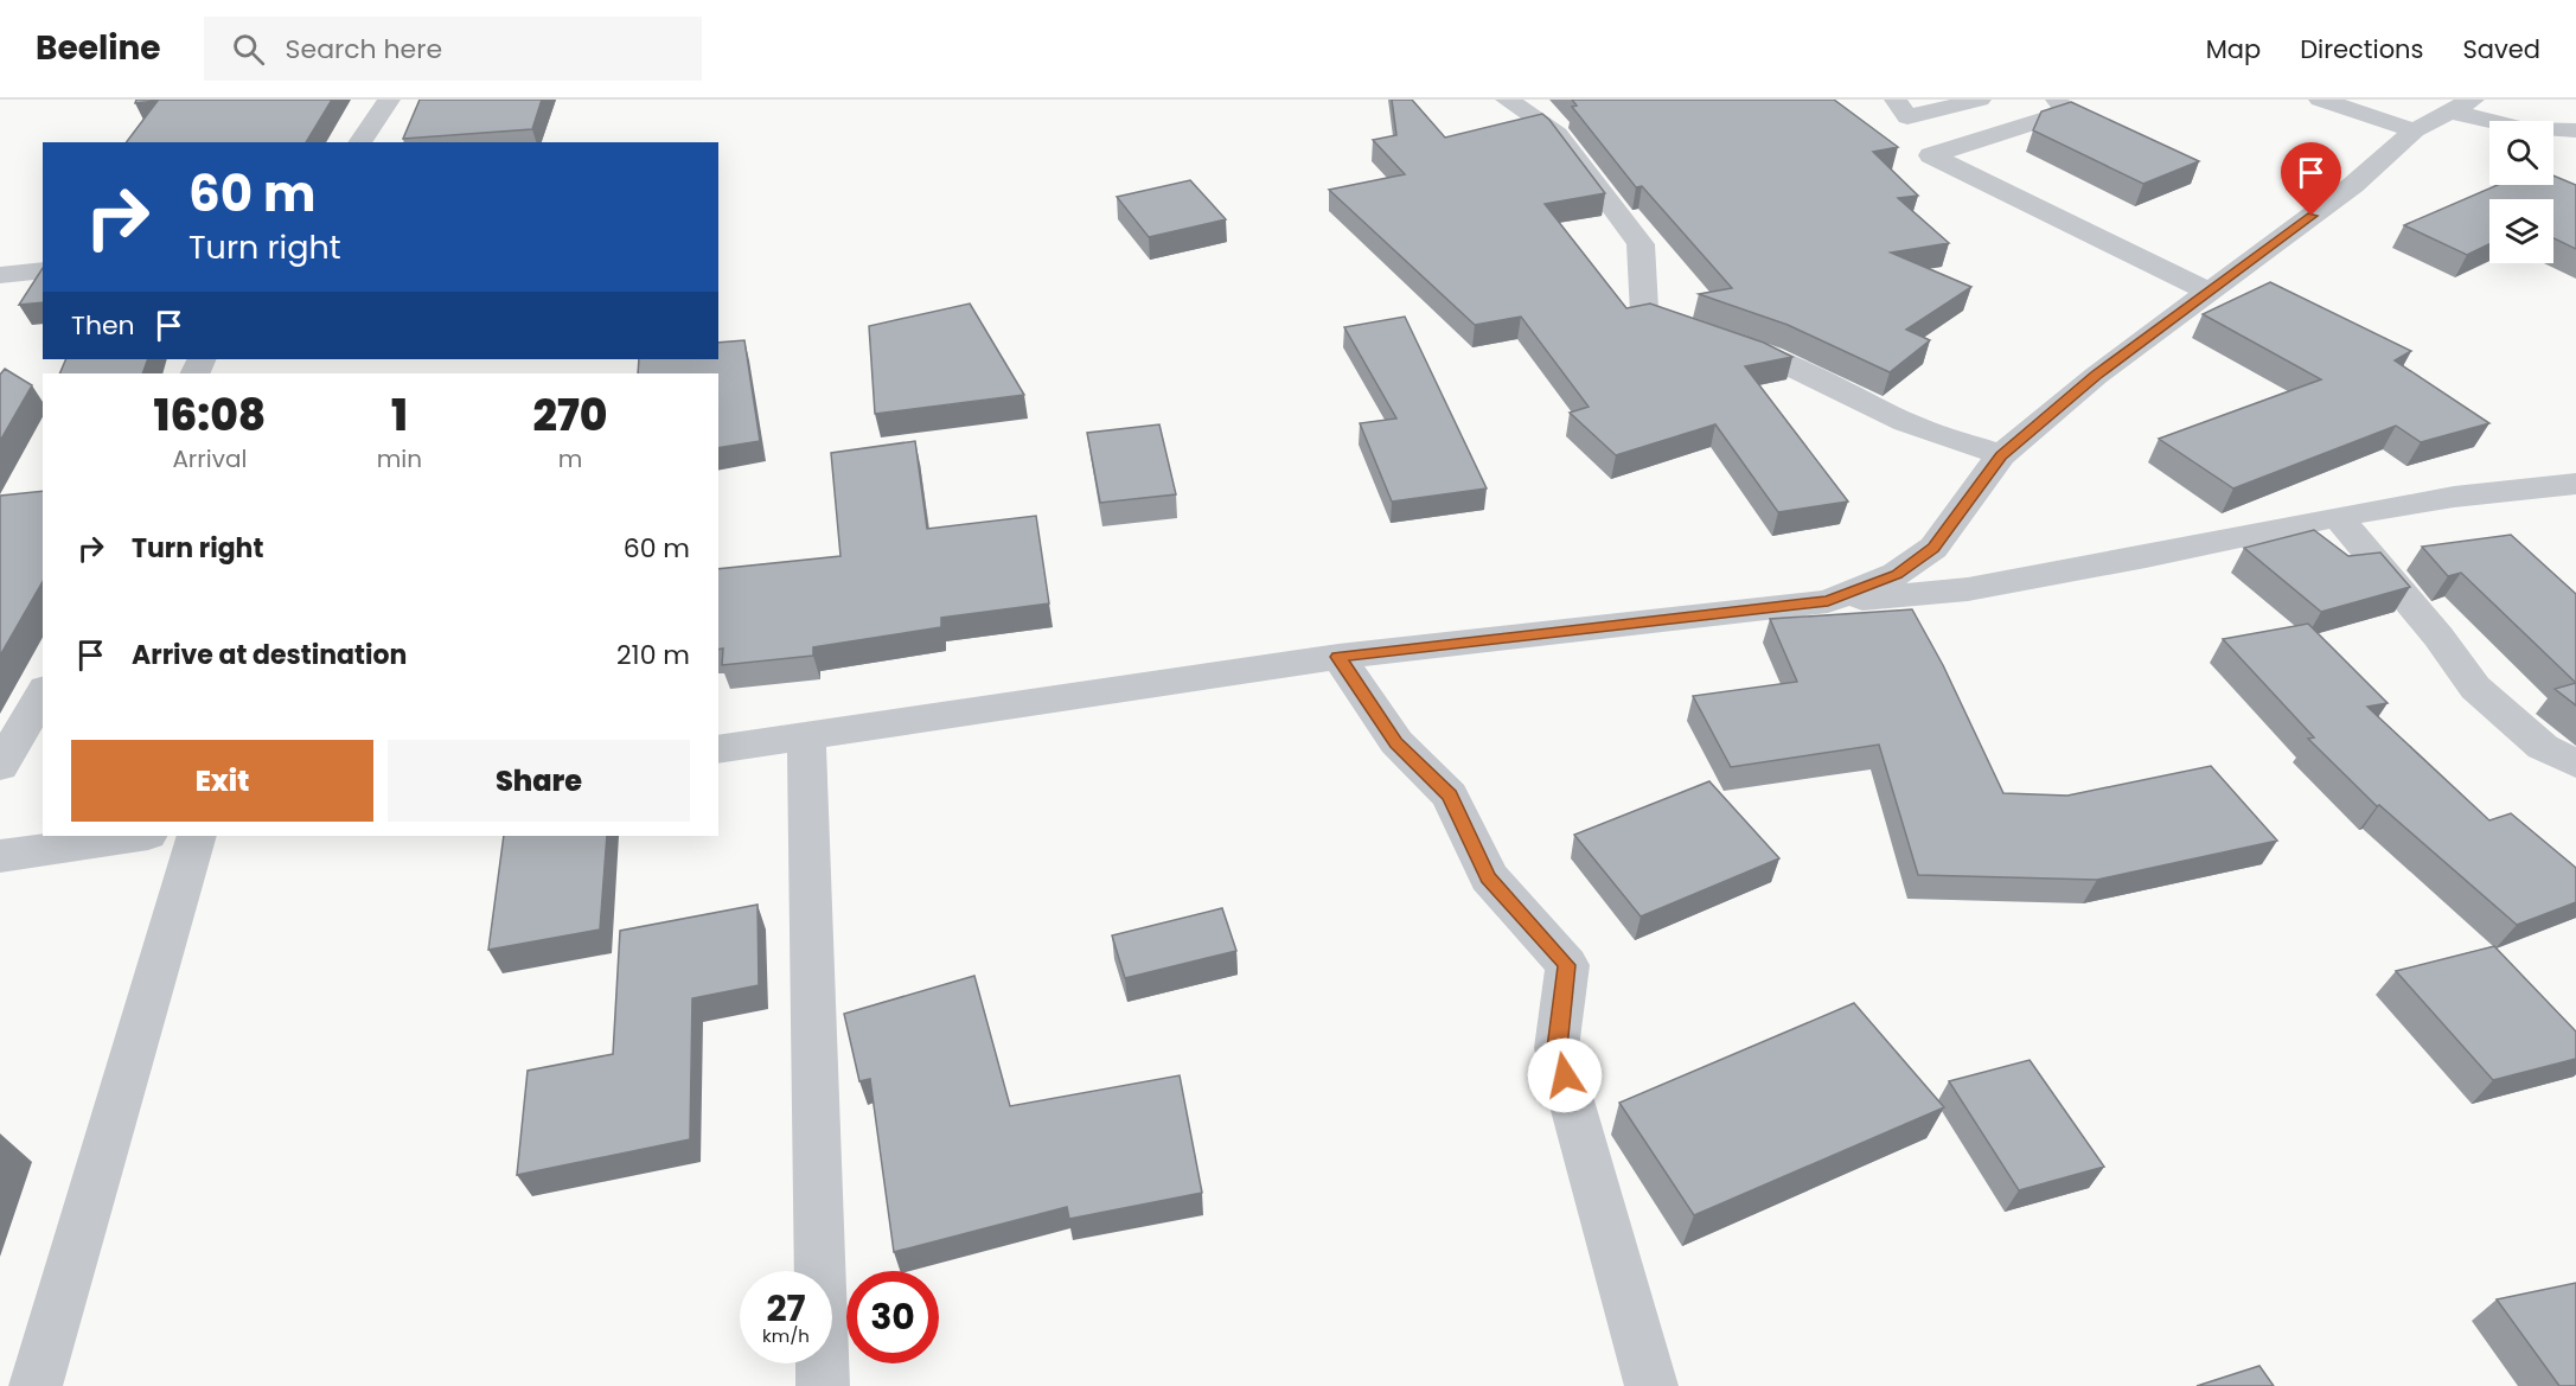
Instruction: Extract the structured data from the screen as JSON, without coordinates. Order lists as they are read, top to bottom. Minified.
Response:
{"page":{"header":"Beeline","search":"Search here","nav":["Map","Directions","Saved"],"turn":["60 m","Turn right"],"then":"Then","eta":["16:08","Arrival","1","min","270","m"],"list":[{"name":"Turn right","value":"60 m"},{"name":"Arrive at destination","value":"210 m"}],"buttons":["Exit","Share"],"speed":"27 km/h","limit":"30"}}
